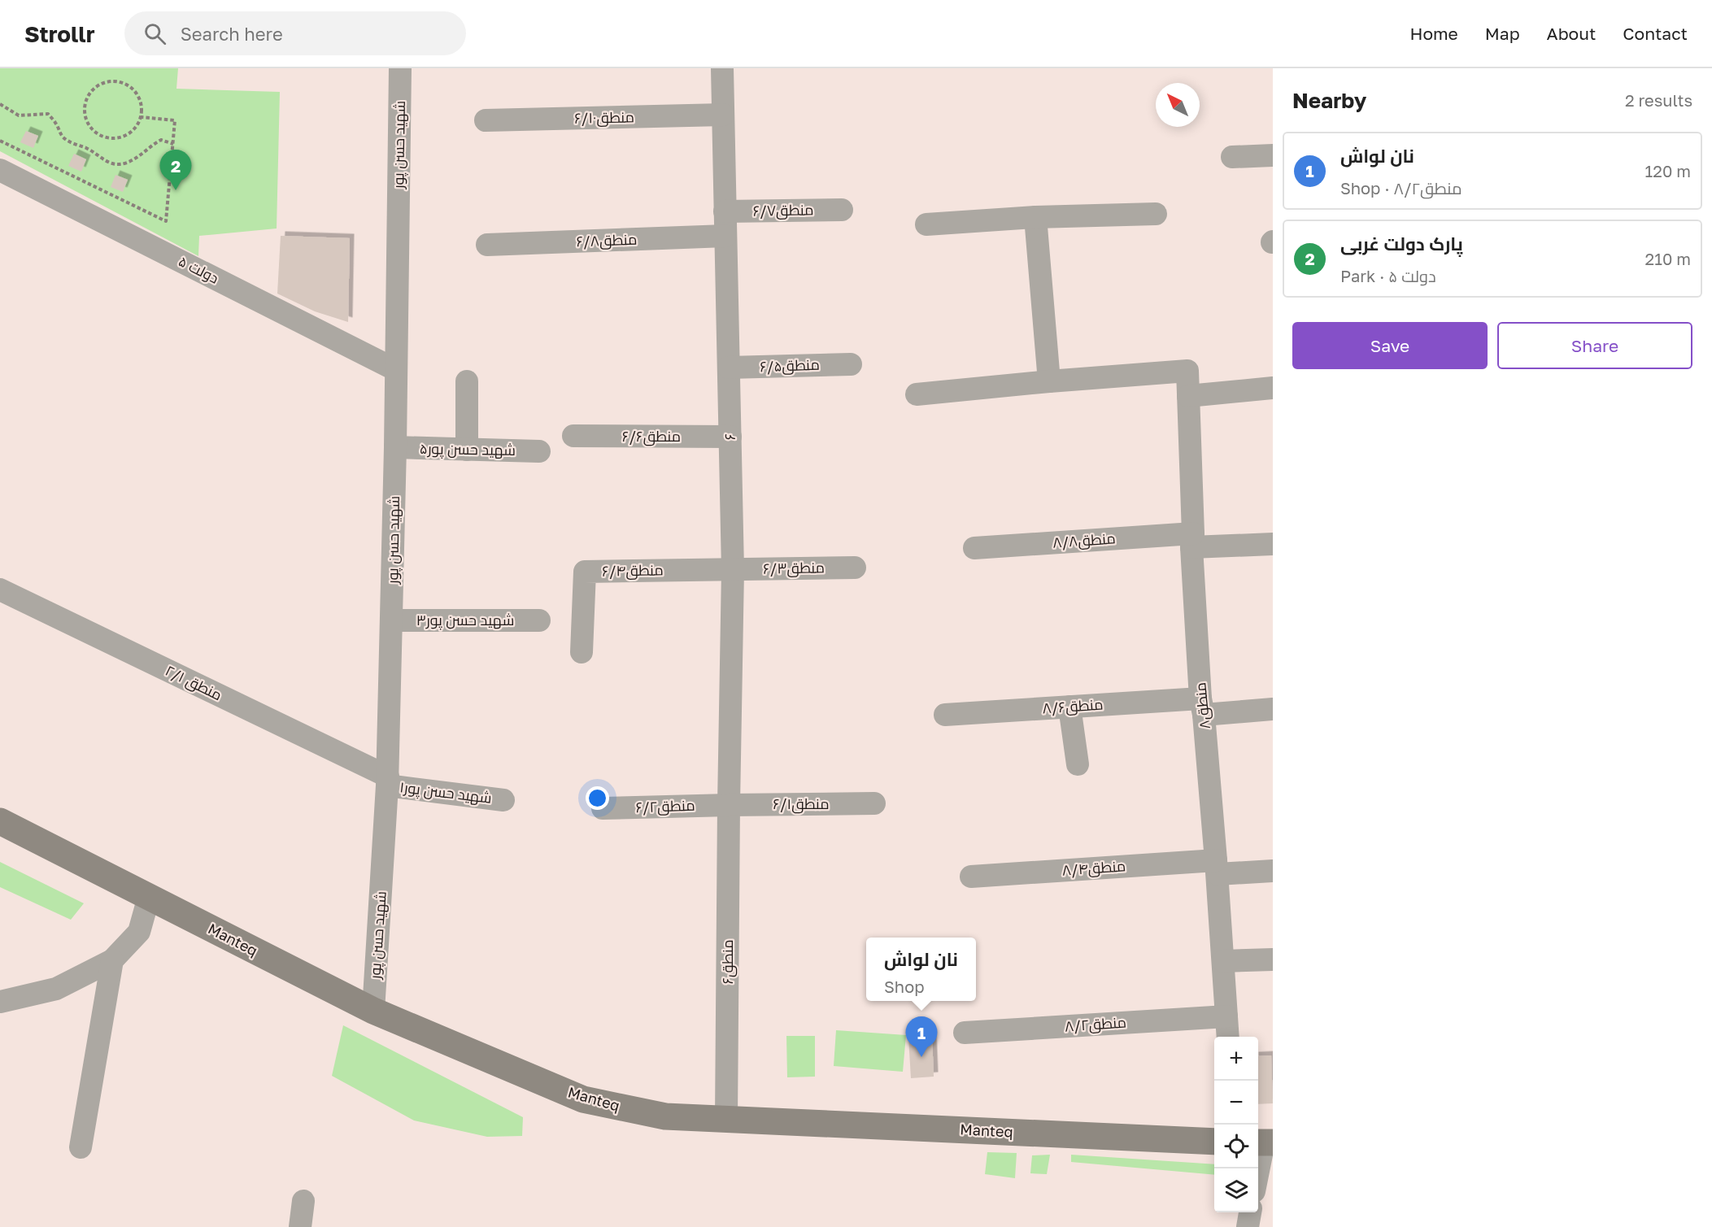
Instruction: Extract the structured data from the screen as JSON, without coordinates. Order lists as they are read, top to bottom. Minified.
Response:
{"streets":{"street":["منطق۶/۱۰","شهید حسن پور","منطق۶/۷","منطق۶/۸","۵ دولت","منطق۶/۵","منطق۶/۶","۶","شهید حسن پور۵","منطق۸/۸","منطق۶/۳","منطق۶/۴","شهید حسن پور۳","منطق ۲/۱","منطق۸","منطق۸/۶","شهید حسن پور۱","منطق۶/۱","منطق۶/۲","منطق۸/۴","Manteq","منطق۶","منطق۸/۲"]},"crossings":[["منطق۶/۱۰","۶"],["شهید حسن پور","۵ دولت"],["شهید حسن پور","شهید حسن پور۵"],["شهید حسن پور","شهید حسن پور۳"],["شهید حسن پور","منطق ۲/۱"],["شهید حسن پور","شهید حسن پور۱"],["شهید حسن پور","Manteq"],["منطق۶/۷","۶"],["منطق۶/۸","۶"],["منطق۶/۵","۶"],["منطق۶/۶","۶"],["۶","منطق۶/۳"],["۶","منطق۶/۴"],["۶","منطق۶/۱"],["۶","منطق۶/۲"],["۶","منطق۶"],["منطق۸/۸","منطق۸"],["منطق۶/۳","منطق۶/۴"],["منطق ۲/۱","شهید حسن پور۱"],["منطق۸","منطق۸/۶"],["منطق۸","منطق۸/۴"],["منطق۸","منطق۸/۲"],["منطق۶/۱","منطق۶/۲"],["منطق۶/۱","منطق۶"],["منطق۶/۲","منطق۶"],["Manteq","منطق۶"]],"north":"top left","page":{"header":"Strollr","search":"Search here","nav":["Home","Map","About","Contact"],"heading":["Nearby","2 results"],"list":[{"mark":"1","name":"نان لواش","note":"Shop · منطق۸/۲","value":"120 m"},{"mark":"2","name":"پارک دولت غربی","note":"Park · ۵ دولت","value":"210 m"}],"pins":["2","1"],"buttons":["Save","Share"],"popup":["نان لواش","Shop"],"map_buttons":["+","−"]}}
